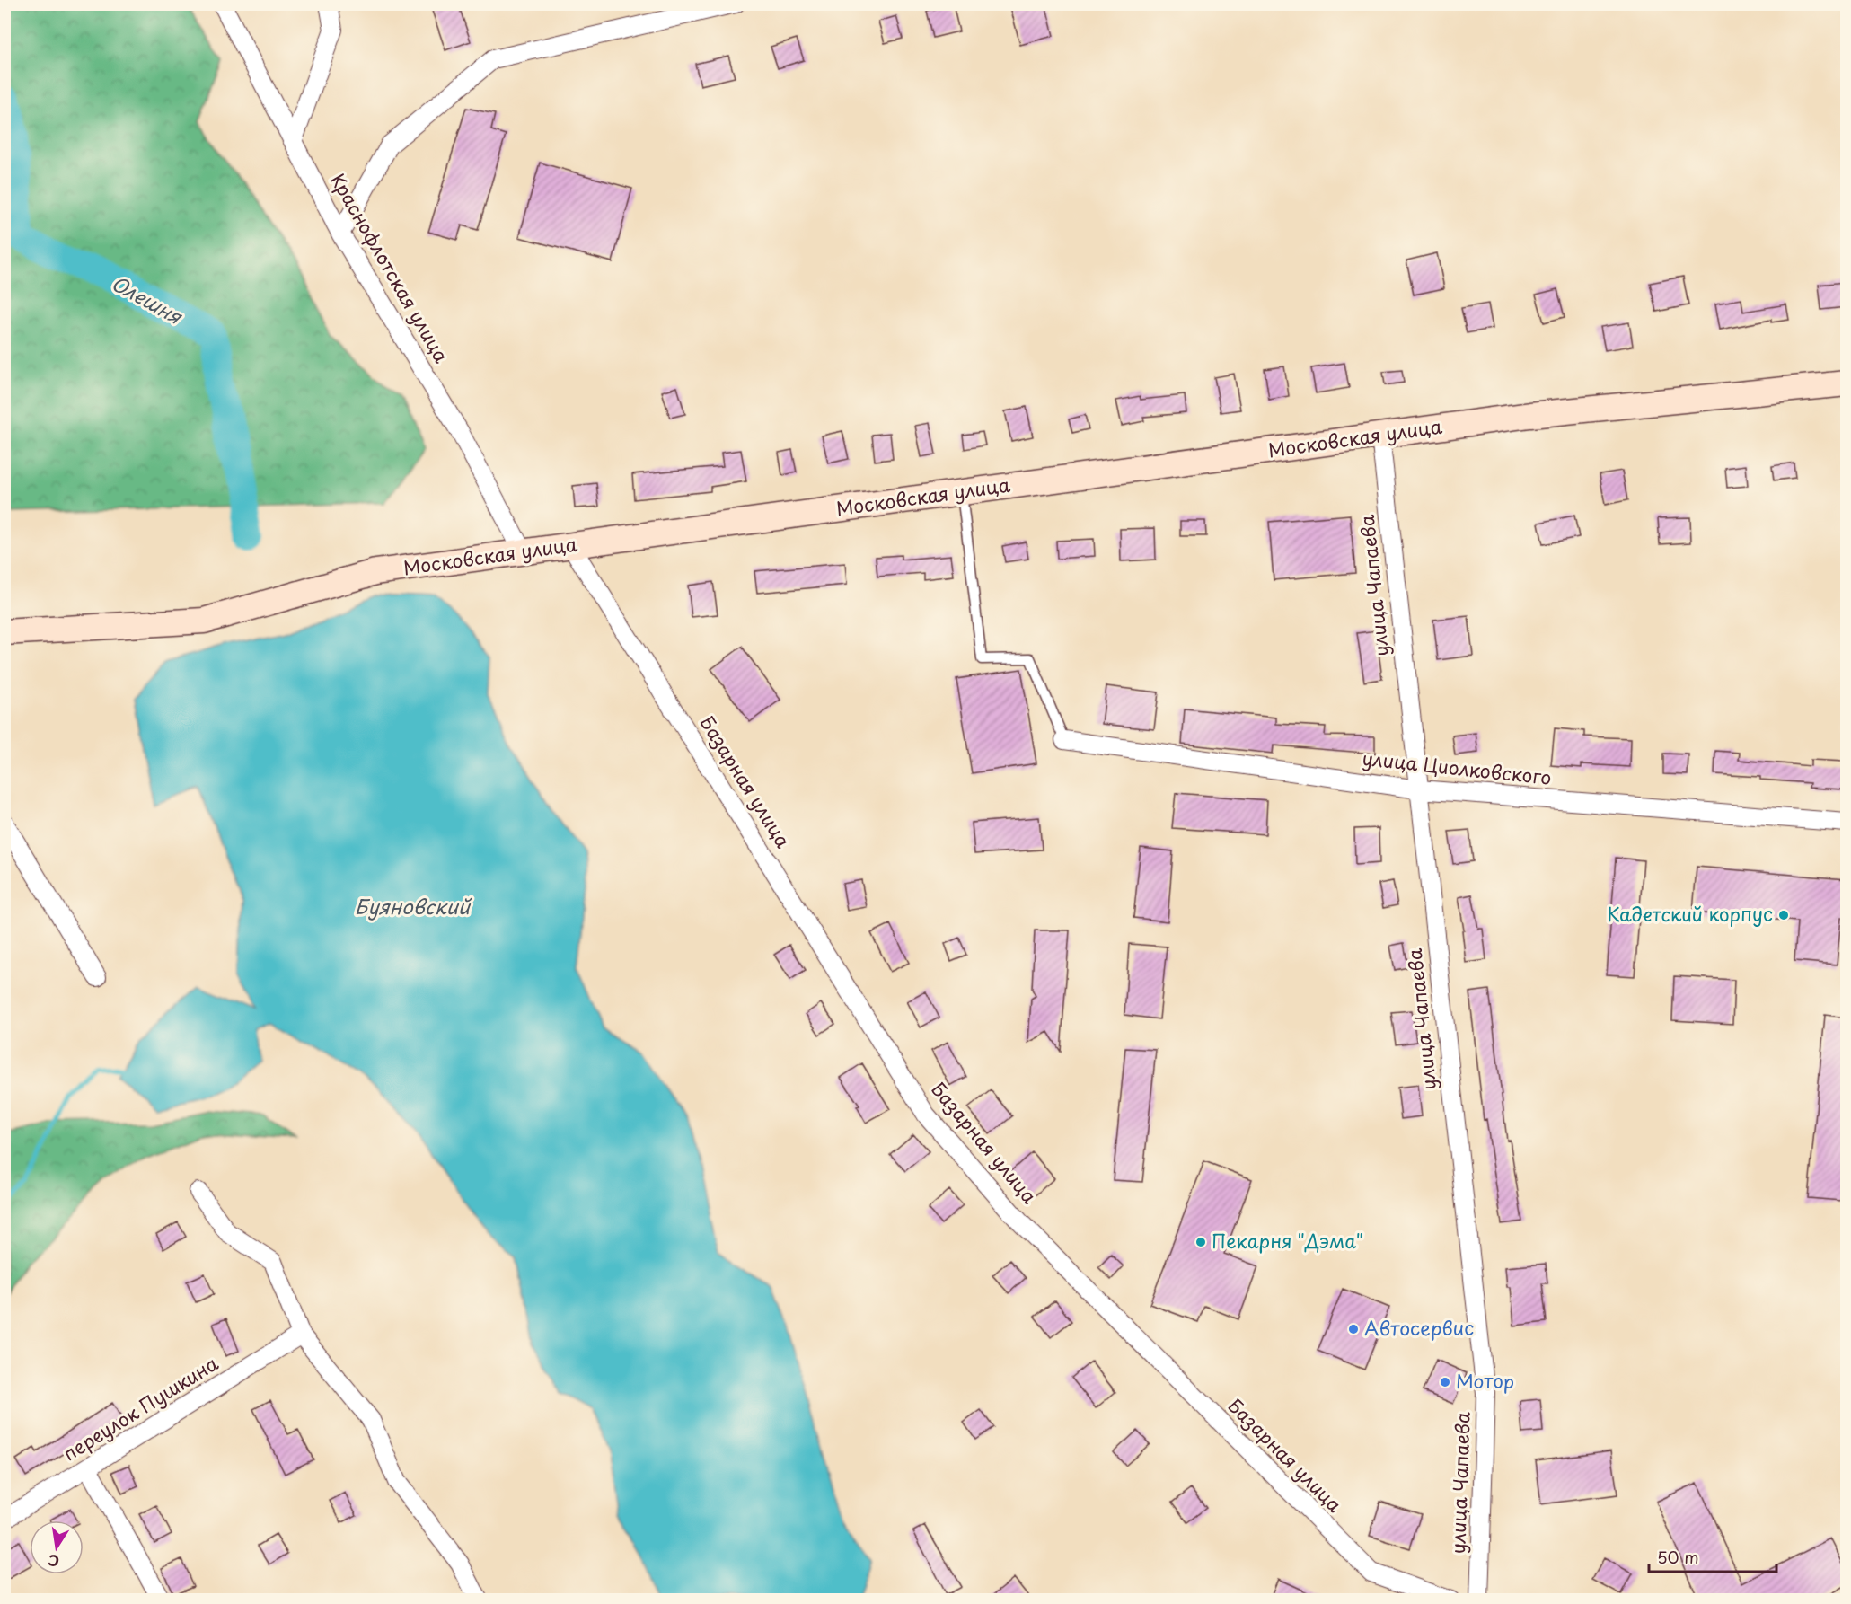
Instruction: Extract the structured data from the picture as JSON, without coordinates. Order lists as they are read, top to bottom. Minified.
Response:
{"streets":{"street":["Краснофлотская улица","Московская улица","улица Чапаева","улица Циолковского","Базарная улица","переулок Пушкина"]},"crossings":[["Краснофлотская улица","Московская улица"],["Московская улица","улица Чапаева"],["Московская улица","Базарная улица"],["улица Чапаева","улица Циолковского"]],"water":["Олешня","Буяновский"],"places":["Кадетский корпус","Пекарня \"Дэма\"","Автосервис","Мотор"],"scale_bar":"50 m","north":"bottom"}
